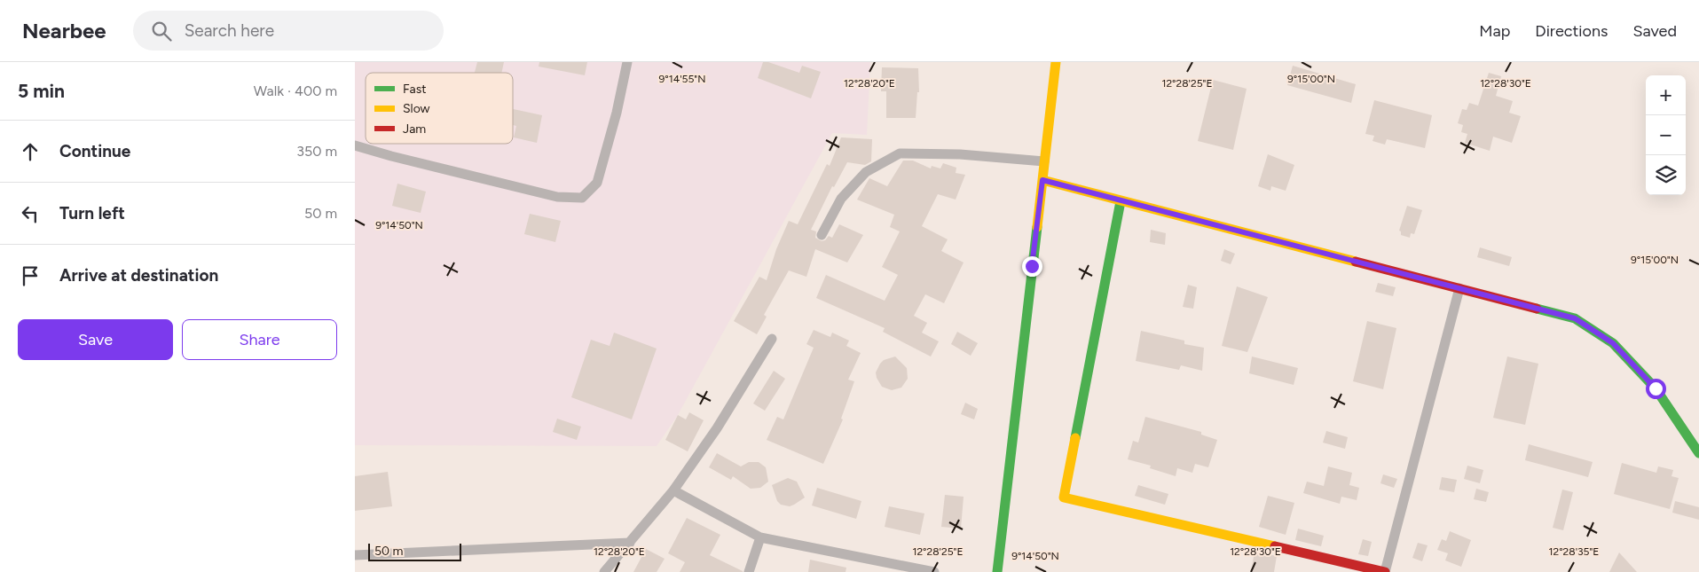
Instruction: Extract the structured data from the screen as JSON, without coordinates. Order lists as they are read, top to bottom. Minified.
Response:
{"legend":["Fast","Slow","Jam"],"scale_bar":"50 m","page":{"header":"Nearbee","search":"Search here","nav":["Map","Directions","Saved"],"heading":["5 min","Walk · 400 m"],"map_buttons":["+","−"],"list":[["Continue","350 m"],["Turn left","50 m"],"Arrive at destination"],"buttons":["Save","Share"],"scale":"50 m"},"coordinates":["9°14'55\"N","9°15'00\"N","12°28'20\"E","12°28'25\"E","12°28'30\"E","9°14'50\"N","12°28'35\"E"]}
